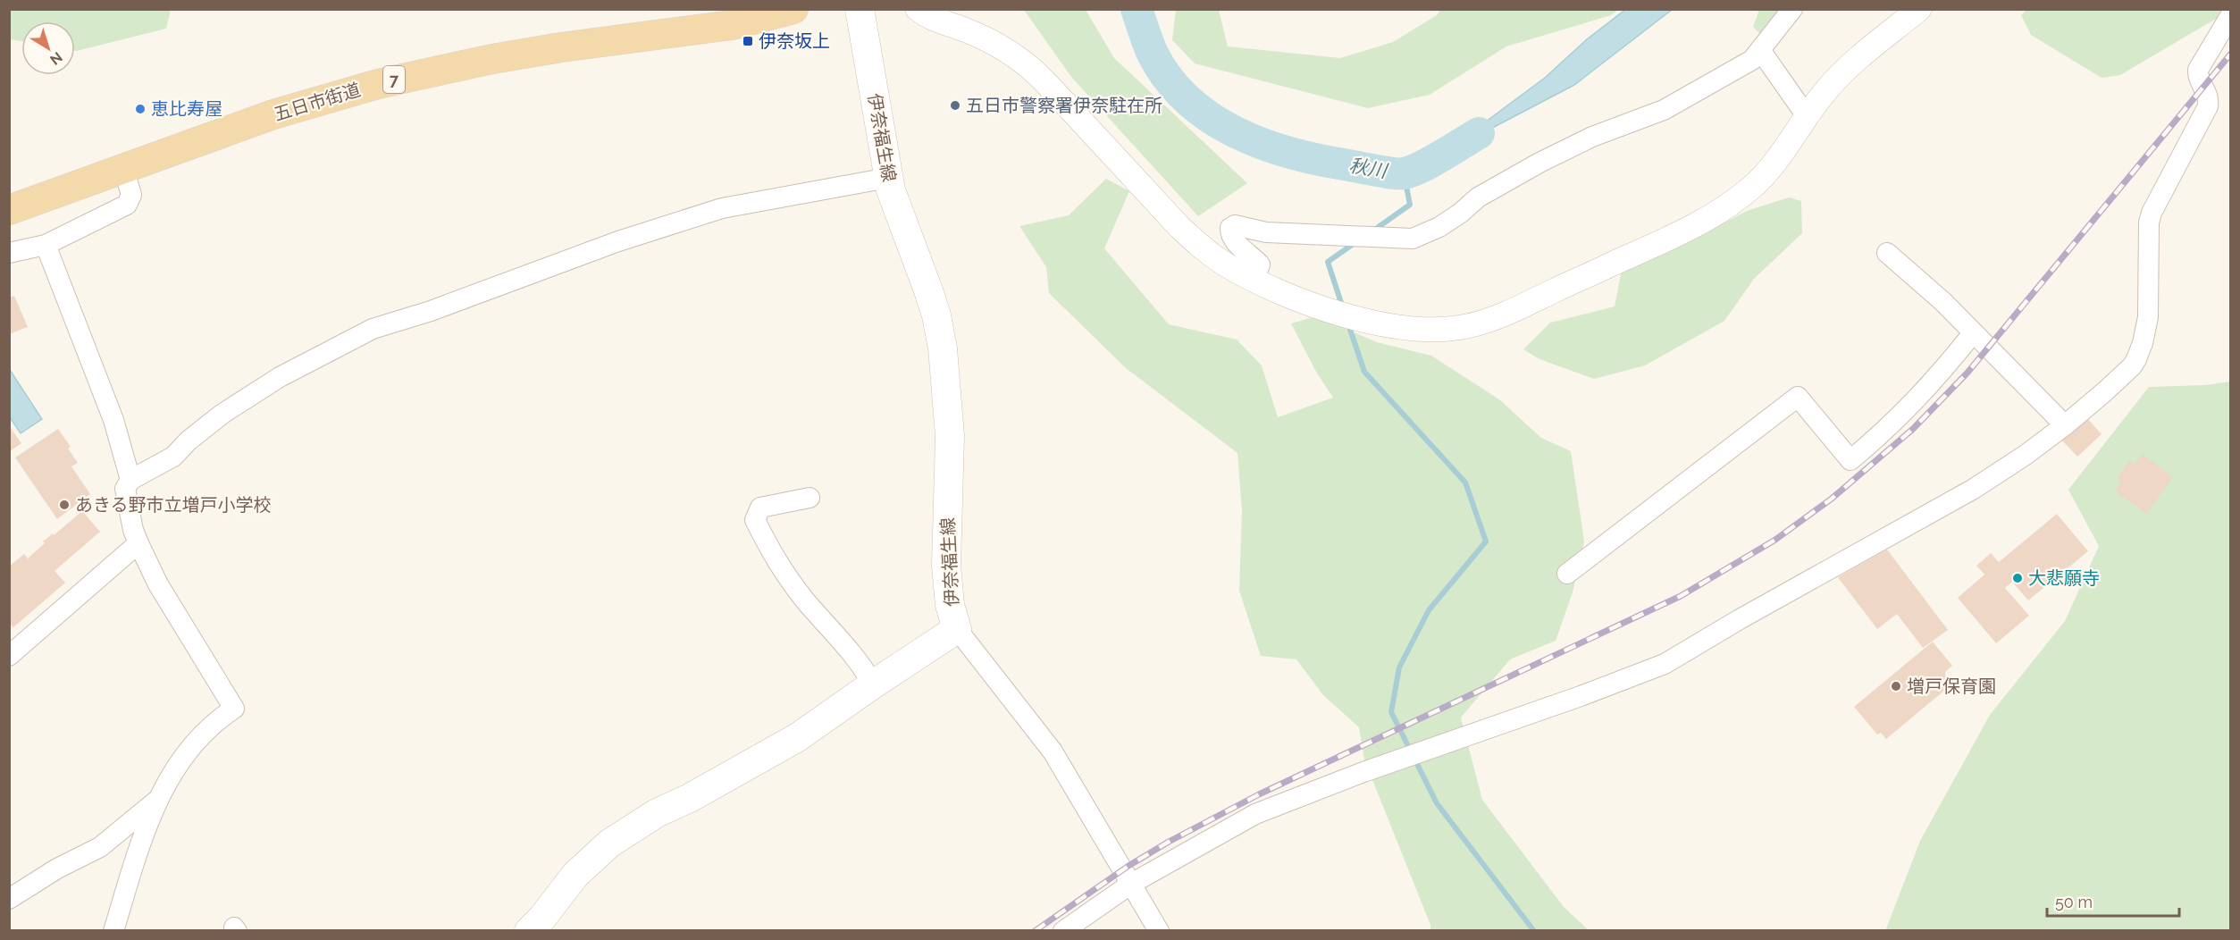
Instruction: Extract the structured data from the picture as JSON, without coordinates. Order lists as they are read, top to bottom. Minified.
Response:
{"streets":{"main road":["7","五日市街道","伊奈福生線"]},"water":["秋川"],"places":{"transit":["伊奈坂上"],"other":["五日市警察署伊奈駐在所","恵比寿屋","あきる野市立増戸小学校","大悲願寺","増戸保育園"]},"scale_bar":"50 m","north":"bottom right"}
